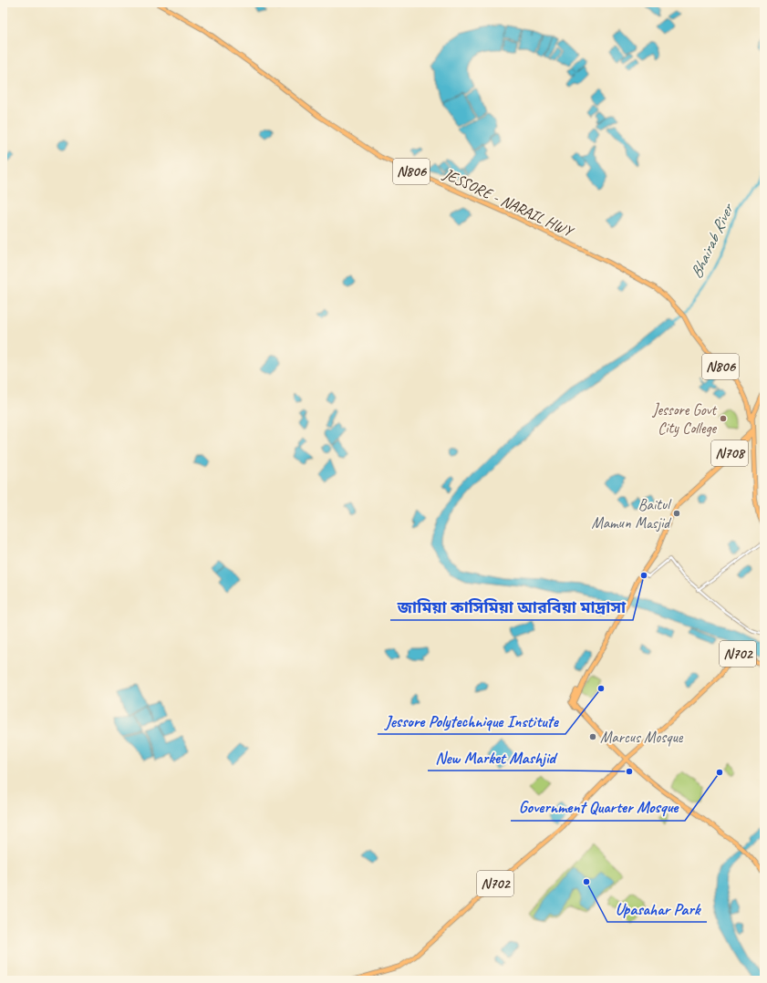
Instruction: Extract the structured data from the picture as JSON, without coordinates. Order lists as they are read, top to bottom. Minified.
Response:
{"streets":{"highway":["N806","JESSORE - NARAIL HWY","N708","N702"]},"crossings":[["N708","N702"]],"water":["Bhairab River"],"places":["Jessore Govt City College","Baitul Mamun Masjid","জামিয়া কাসিমিয়া আরবিয়া মাদ্রাসা","Jessore Polytechnique Institute","Marcus Mosque","New Market Mashjid","Government Quarter Mosque","Upasahar Park"]}
